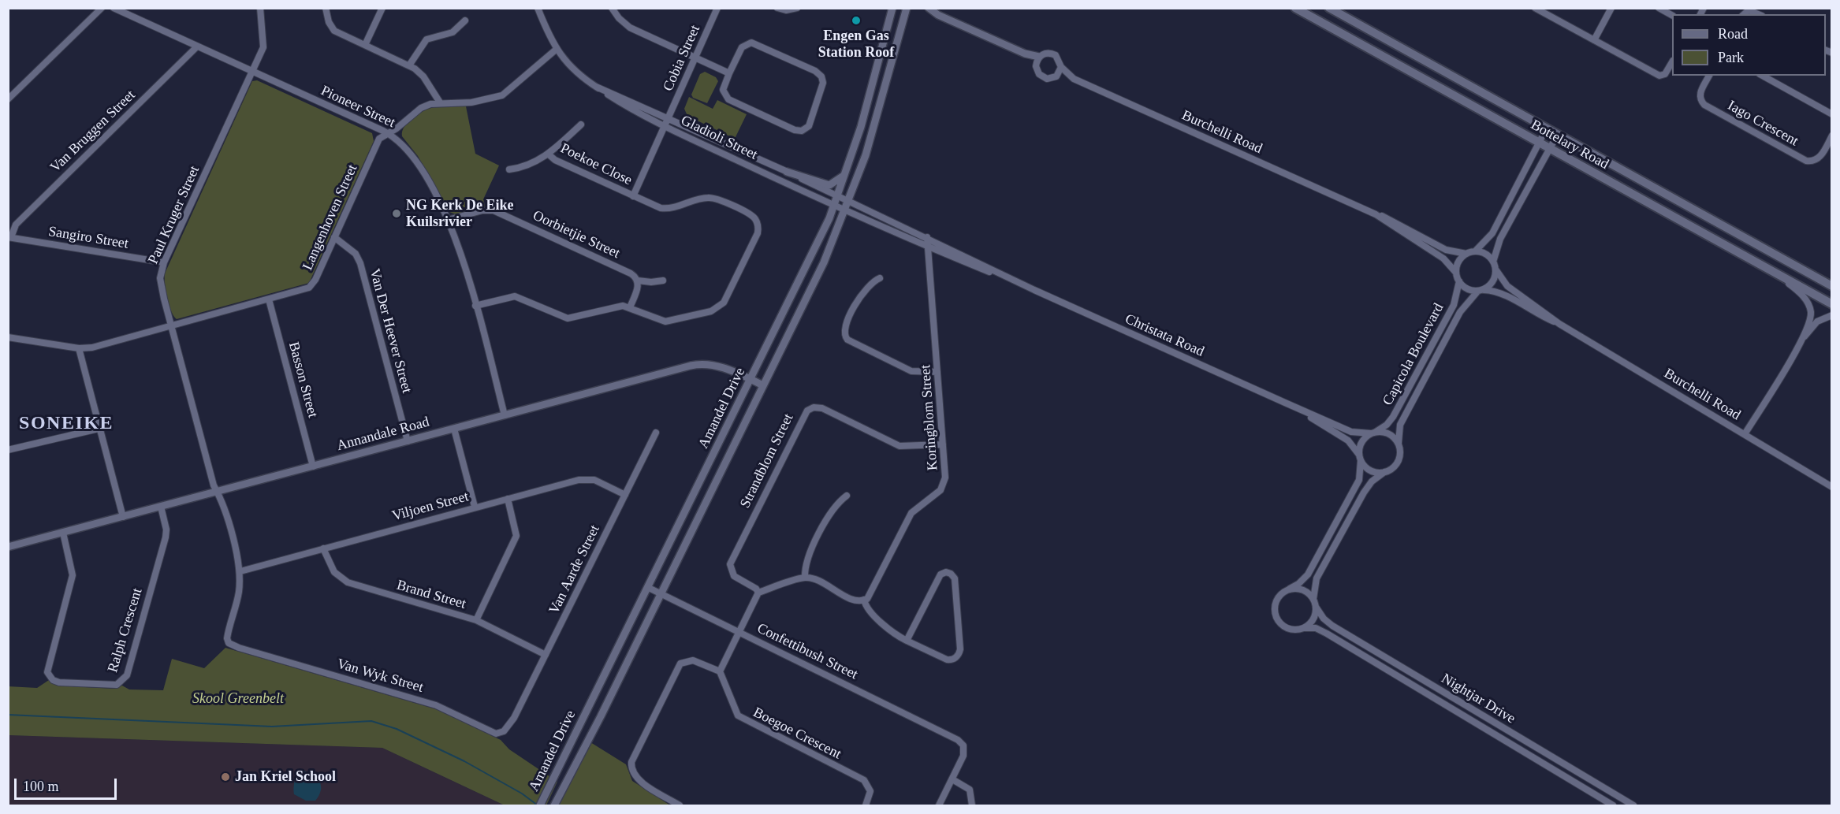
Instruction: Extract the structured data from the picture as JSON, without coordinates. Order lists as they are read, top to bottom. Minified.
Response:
{"streets":{"main road":["Bottelary Road"],"street":["Cobia Street","Pioneer Street","Iago Crescent","Van Bruggen Street","Burchelli Road","Gladioli Street","Poekoe Close","Paul Kruger Street","Langenhoven Street","Oorbietjie Street","Sangiro Street","Van Der Heever Street","Christata Road","Capicola Boulevard","Basson Street","Amandel Drive","Koringblom Street","Annandale Road","Strandblom Street","Viljoen Street","Van Aarde Street","Brand Street","Ralph Crescent","Confettibush Street","Van Wyk Street","Nightjar Drive","Boegoe Crescent"]},"crossings":[["Cobia Street","Gladioli Street"],["Cobia Street","Poekoe Close"],["Pioneer Street","Van Bruggen Street"],["Pioneer Street","Paul Kruger Street"],["Pioneer Street","Langenhoven Street"],["Pioneer Street","Oorbietjie Street"],["Pioneer Street","Annandale Road"],["Van Bruggen Street","Sangiro Street"],["Burchelli Road","Capicola Boulevard"],["Gladioli Street","Langenhoven Street"],["Gladioli Street","Amandel Drive"],["Paul Kruger Street","Langenhoven Street"],["Paul Kruger Street","Sangiro Street"],["Paul Kruger Street","Annandale Road"],["Paul Kruger Street","Viljoen Street"],["Paul Kruger Street","Van Wyk Street"],["Langenhoven Street","Van Der Heever Street"],["Langenhoven Street","Basson Street"],["Van Der Heever Street","Annandale Road"],["Christata Road","Capicola Boulevard"],["Christata Road","Koringblom Street"],["Basson Street","Annandale Road"],["Amandel Drive","Annandale Road"],["Amandel Drive","Confettibush Street"],["Koringblom Street","Strandblom Street"],["Annandale Road","Ralph Crescent"],["Viljoen Street","Van Aarde Street"],["Viljoen Street","Brand Street"],["Van Aarde Street","Brand Street"],["Van Aarde Street","Van Wyk Street"]],"districts":["SONEIKE"],"parks":["Skool Greenbelt"],"places":["Engen Gas Station Roof","NG Kerk De Eike Kuilsrivier","Jan Kriel School"],"legend":["Road","Park"],"scale_bar":"100 m"}
